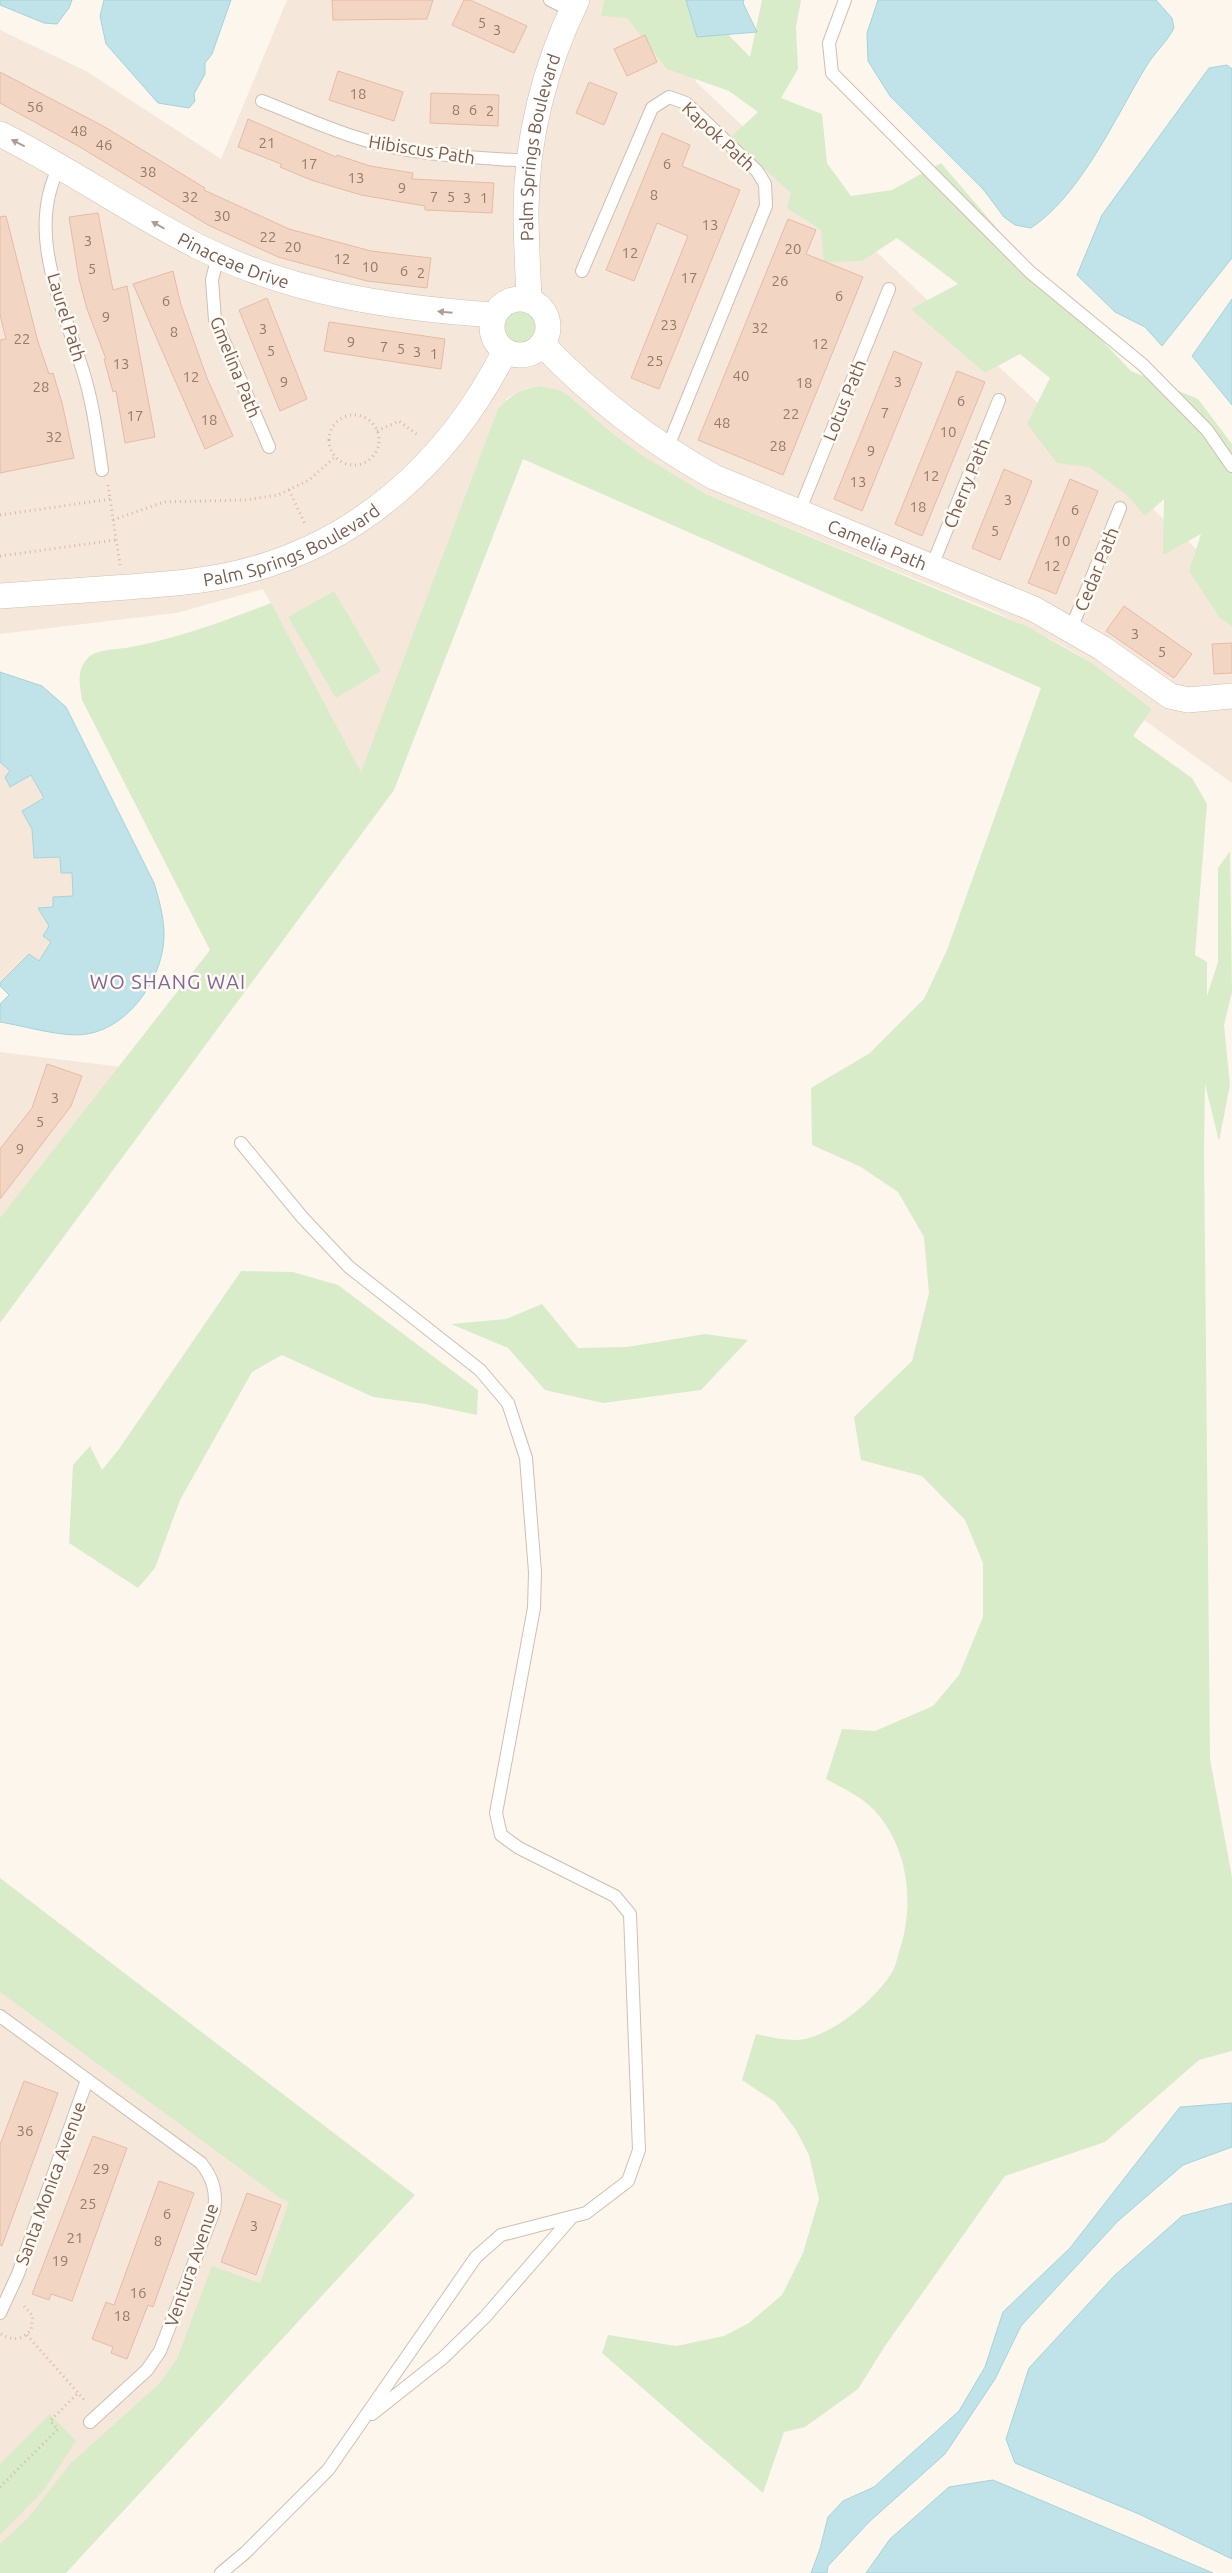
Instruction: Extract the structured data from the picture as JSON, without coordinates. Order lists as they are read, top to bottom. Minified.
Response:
{"streets":{"street":["Palm Springs Boulevard","Pinaceae Drive","Camelia Path"],"lane":["Kapok Path","Hibiscus Path","Laurel Path","Gmelina Path","Lotus Path","Cherry Path","Cedar Path","Santa Monica Avenue","Ventura Avenue"]},"crossings":[["Kapok Path","Camelia Path"],["Palm Springs Boulevard","Hibiscus Path"],["Palm Springs Boulevard","Pinaceae Drive"],["Palm Springs Boulevard","Camelia Path"],["Pinaceae Drive","Laurel Path"],["Pinaceae Drive","Gmelina Path"],["Pinaceae Drive","Camelia Path"],["Lotus Path","Camelia Path"],["Cherry Path","Camelia Path"],["Camelia Path","Cedar Path"],["Santa Monica Avenue","Ventura Avenue"]],"one_way":["Pinaceae Drive"],"districts":["WO SHANG WAI"],"house_numbers":["5","3","18","56","8","6","2","48","21","46","17","6","38","13","9","8","32","7","5","3","1","30","13","22","3","20","20","12","12","10","5","6","2","17","26","6","6","9","23","32","3","8","22","9","12","7","5","5","3","1","25","13","40","12","9","3","18","28","6","7","22","17","18","48","10","32","28","9","12","13","3","18","6","5","10","12","3","5","3","5","9","36","29","25","6","3","21","8","19","16","18"]}
